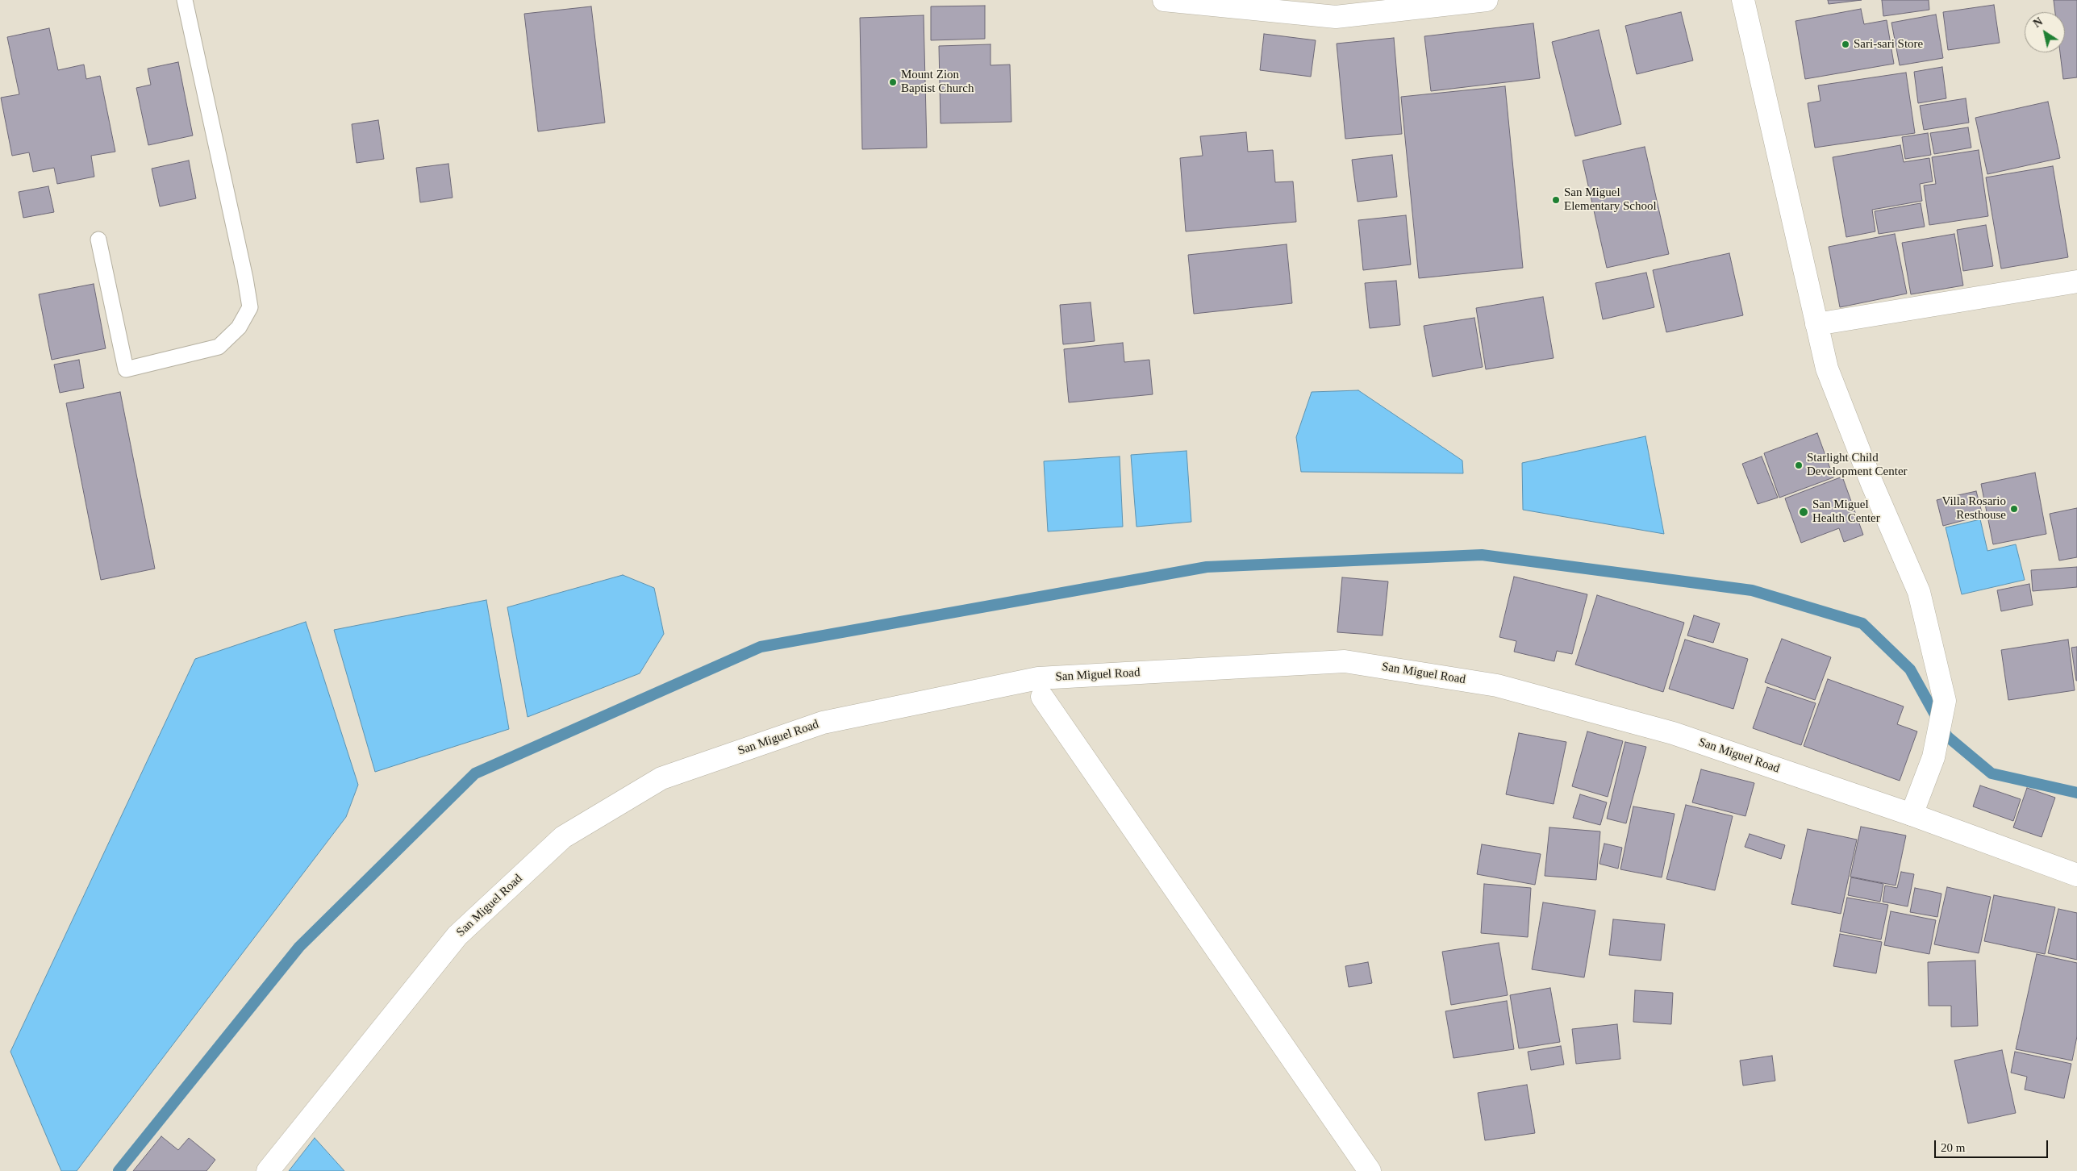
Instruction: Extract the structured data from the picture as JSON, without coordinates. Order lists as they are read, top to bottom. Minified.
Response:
{"streets":{"street":["San Miguel Road"]},"places":["Sari-sari Store","Mount Zion Baptist Church","San Miguel Elementary School","Starlight Child Development Center","Villa Rosario Resthouse","San Miguel Health Center"],"scale_bar":"20 m","north":"top left"}
